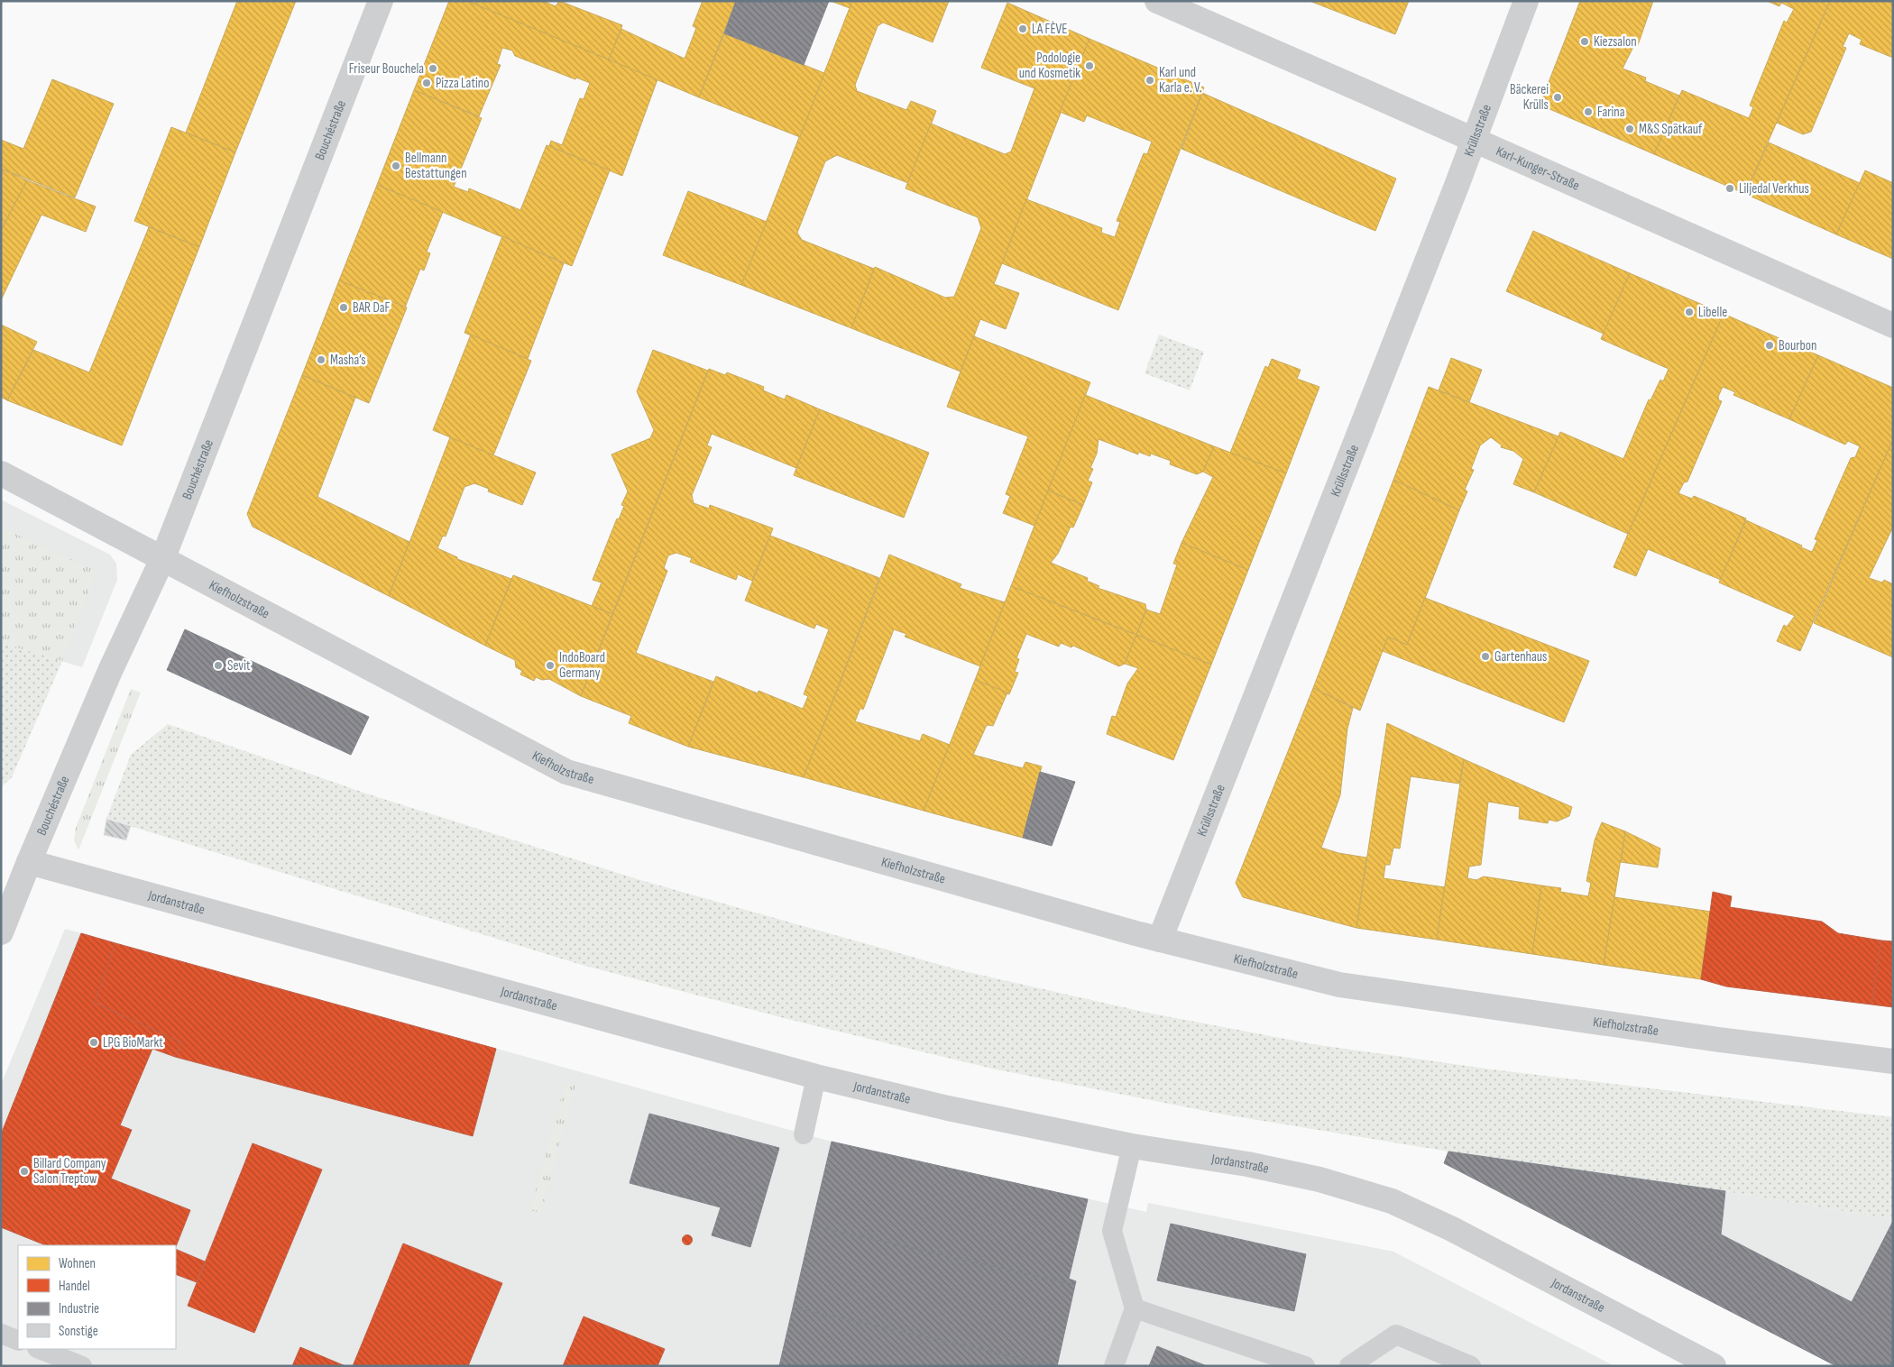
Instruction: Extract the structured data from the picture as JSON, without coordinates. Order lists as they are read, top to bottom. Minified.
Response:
{"streets":{"street":["Bouchéstraße","Krüllsstraße","Karl-Kunger-Straße","Kiefholzstraße","Jordanstraße"]},"crossings":[["Bouchéstraße","Kiefholzstraße"],["Bouchéstraße","Jordanstraße"],["Krüllsstraße","Karl-Kunger-Straße"],["Krüllsstraße","Kiefholzstraße"]],"places":["LA FÈVE","Kiezsalon","Podologie und Kosmetik","Friseur Bouchela","Karl und Karla e. V.","Pizza Latino","Bäckerei Krülls","Farina","M&S Spätkauf","Bellmann Bestattungen","Liljedal Verkhus","BAR DaF","Libelle","Bourbon","Masha’s","Gartenhaus","Sevit","IndoBoard Germany","LPG BioMarkt","Billard Company Salon Treptow"],"legend":["Wohnen","Handel","Industrie","Sonstige"]}
